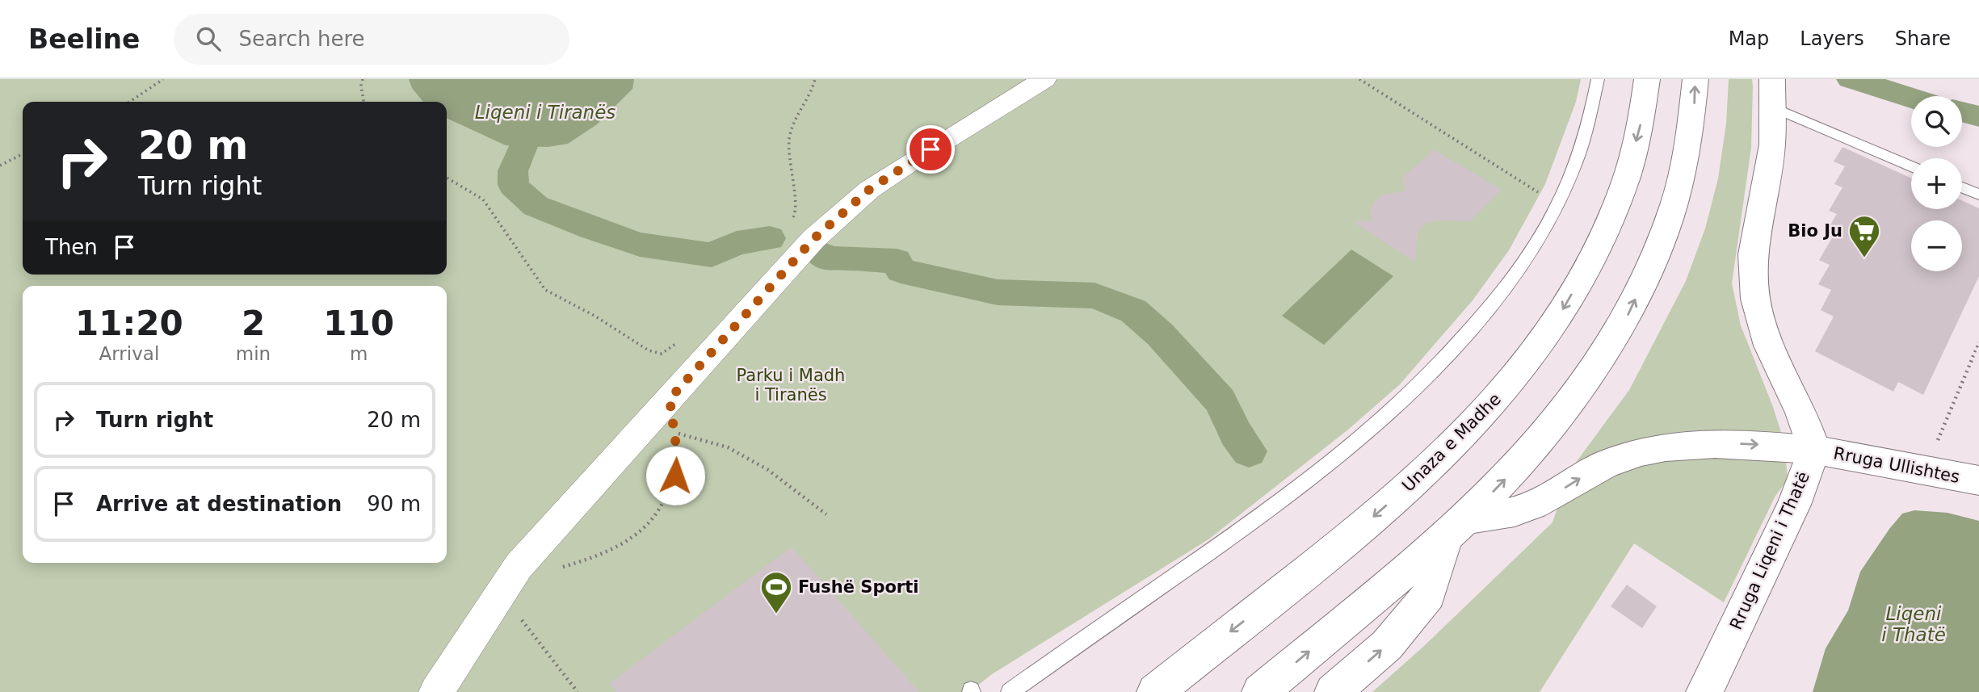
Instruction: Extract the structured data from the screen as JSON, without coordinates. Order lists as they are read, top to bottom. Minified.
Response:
{"streets":{"main road":["Unaza e Madhe","Rruga Ullishtes","Rruga Liqeni i Thatë"]},"crossings":[["Rruga Ullishtes","Rruga Liqeni i Thatë"]],"one_way":["Rruga Ullishtes"],"water":["Liqeni i Tiranës","Liqeni i Thatë"],"parks":["Parku i Madh i Tiranës"],"places":{"supermarket":["Bio Ju"],"sports":["Fushë Sporti"]},"page":{"header":"Beeline","search":"Search here","nav":["Map","Layers","Share"],"map_buttons":["+","−"],"turn":["20 m","Turn right"],"then":"Then","eta":["11:20","Arrival","2","min","110","m"],"list":[{"name":"Turn right","value":"20 m"},{"name":"Arrive at destination","value":"90 m"}]}}
